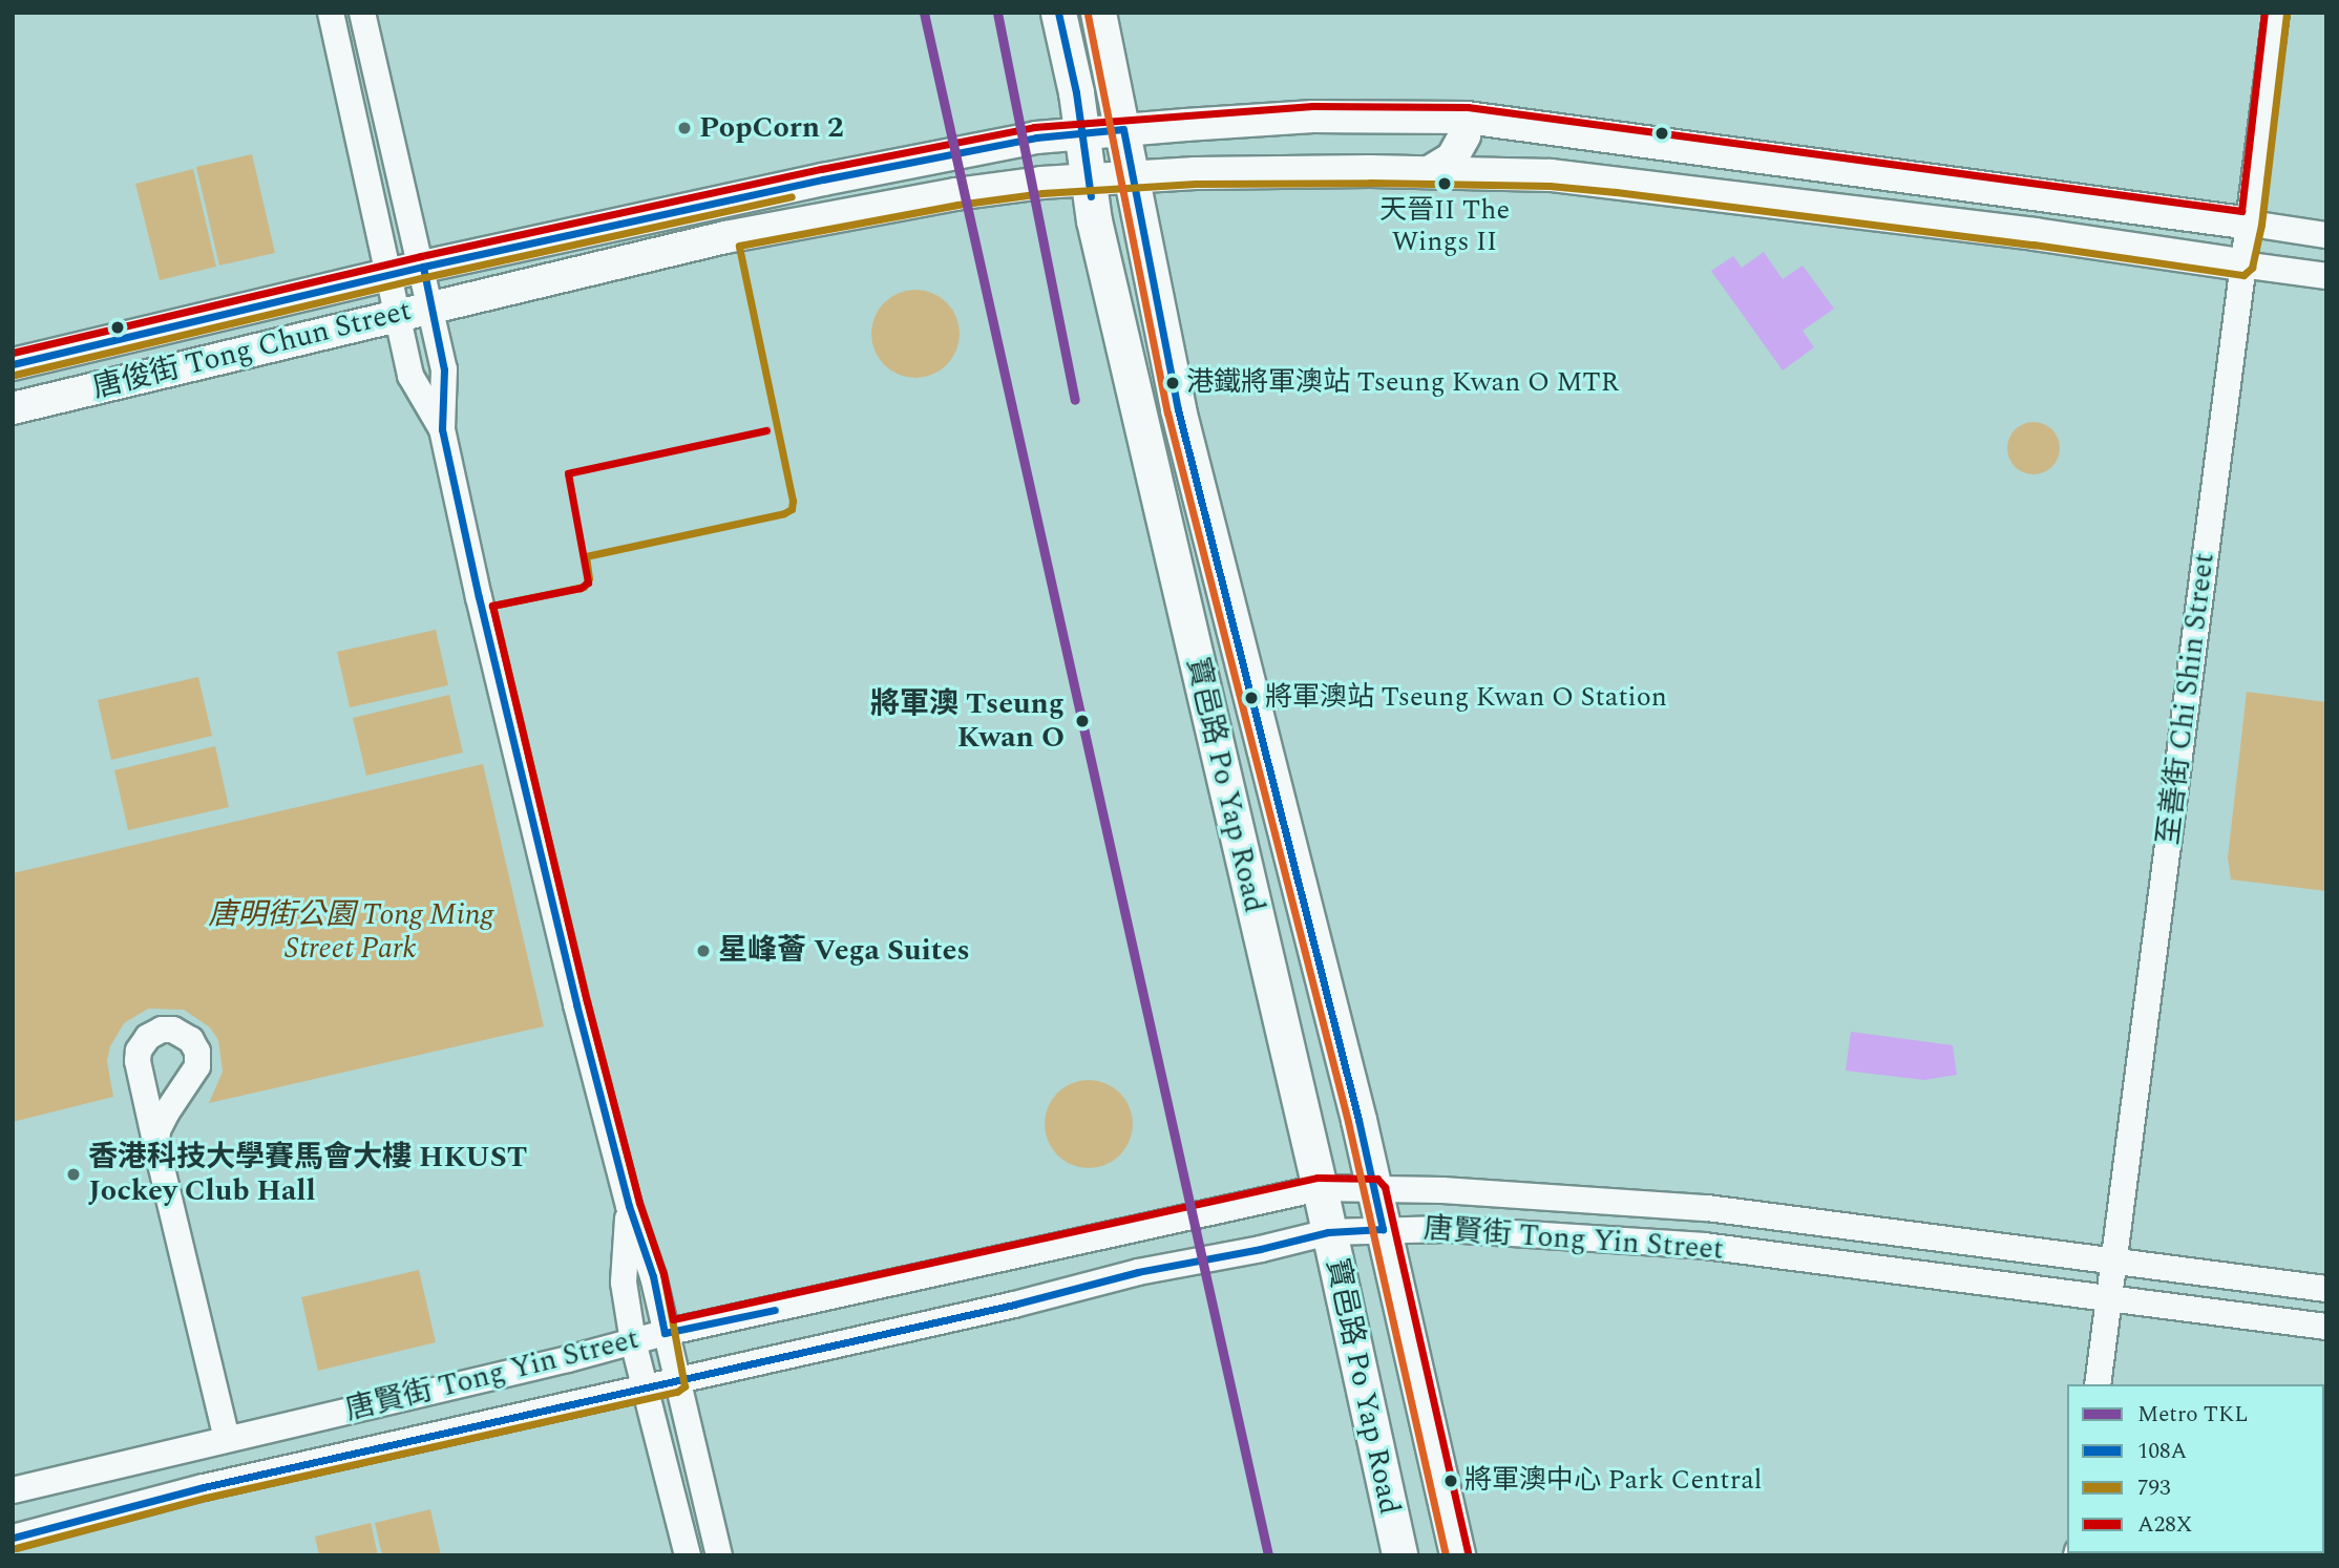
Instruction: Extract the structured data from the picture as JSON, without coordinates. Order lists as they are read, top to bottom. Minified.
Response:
{"streets":{"main road":["寶邑路 Po Yap Road"],"street":["唐俊街 Tong Chun Street","至善街 Chi Shin Street","唐賢街 Tong Yin Street"]},"crossings":[["唐俊街 Tong Chun Street","至善街 Chi Shin Street"],["唐俊街 Tong Chun Street","寶邑路 Po Yap Road"],["至善街 Chi Shin Street","唐賢街 Tong Yin Street"],["寶邑路 Po Yap Road","唐賢街 Tong Yin Street"]],"parks":["唐明街公園 Tong Ming Street Park"],"places":["PopCorn 2","天晉II The Wings II","港鐵將軍澳站 Tseung Kwan O MTR","將軍澳站 Tseung Kwan O Station","將軍澳 Tseung Kwan O","星峰薈 Vega Suites","香港科技大學賽馬會大樓 HKUST Jockey Club Hall","將軍澳中心 Park Central"],"lines":["metro line TKL","transit line 108A","transit line A28X","transit line 793"],"legend":["Metro TKL","108A","793","A28X"]}
